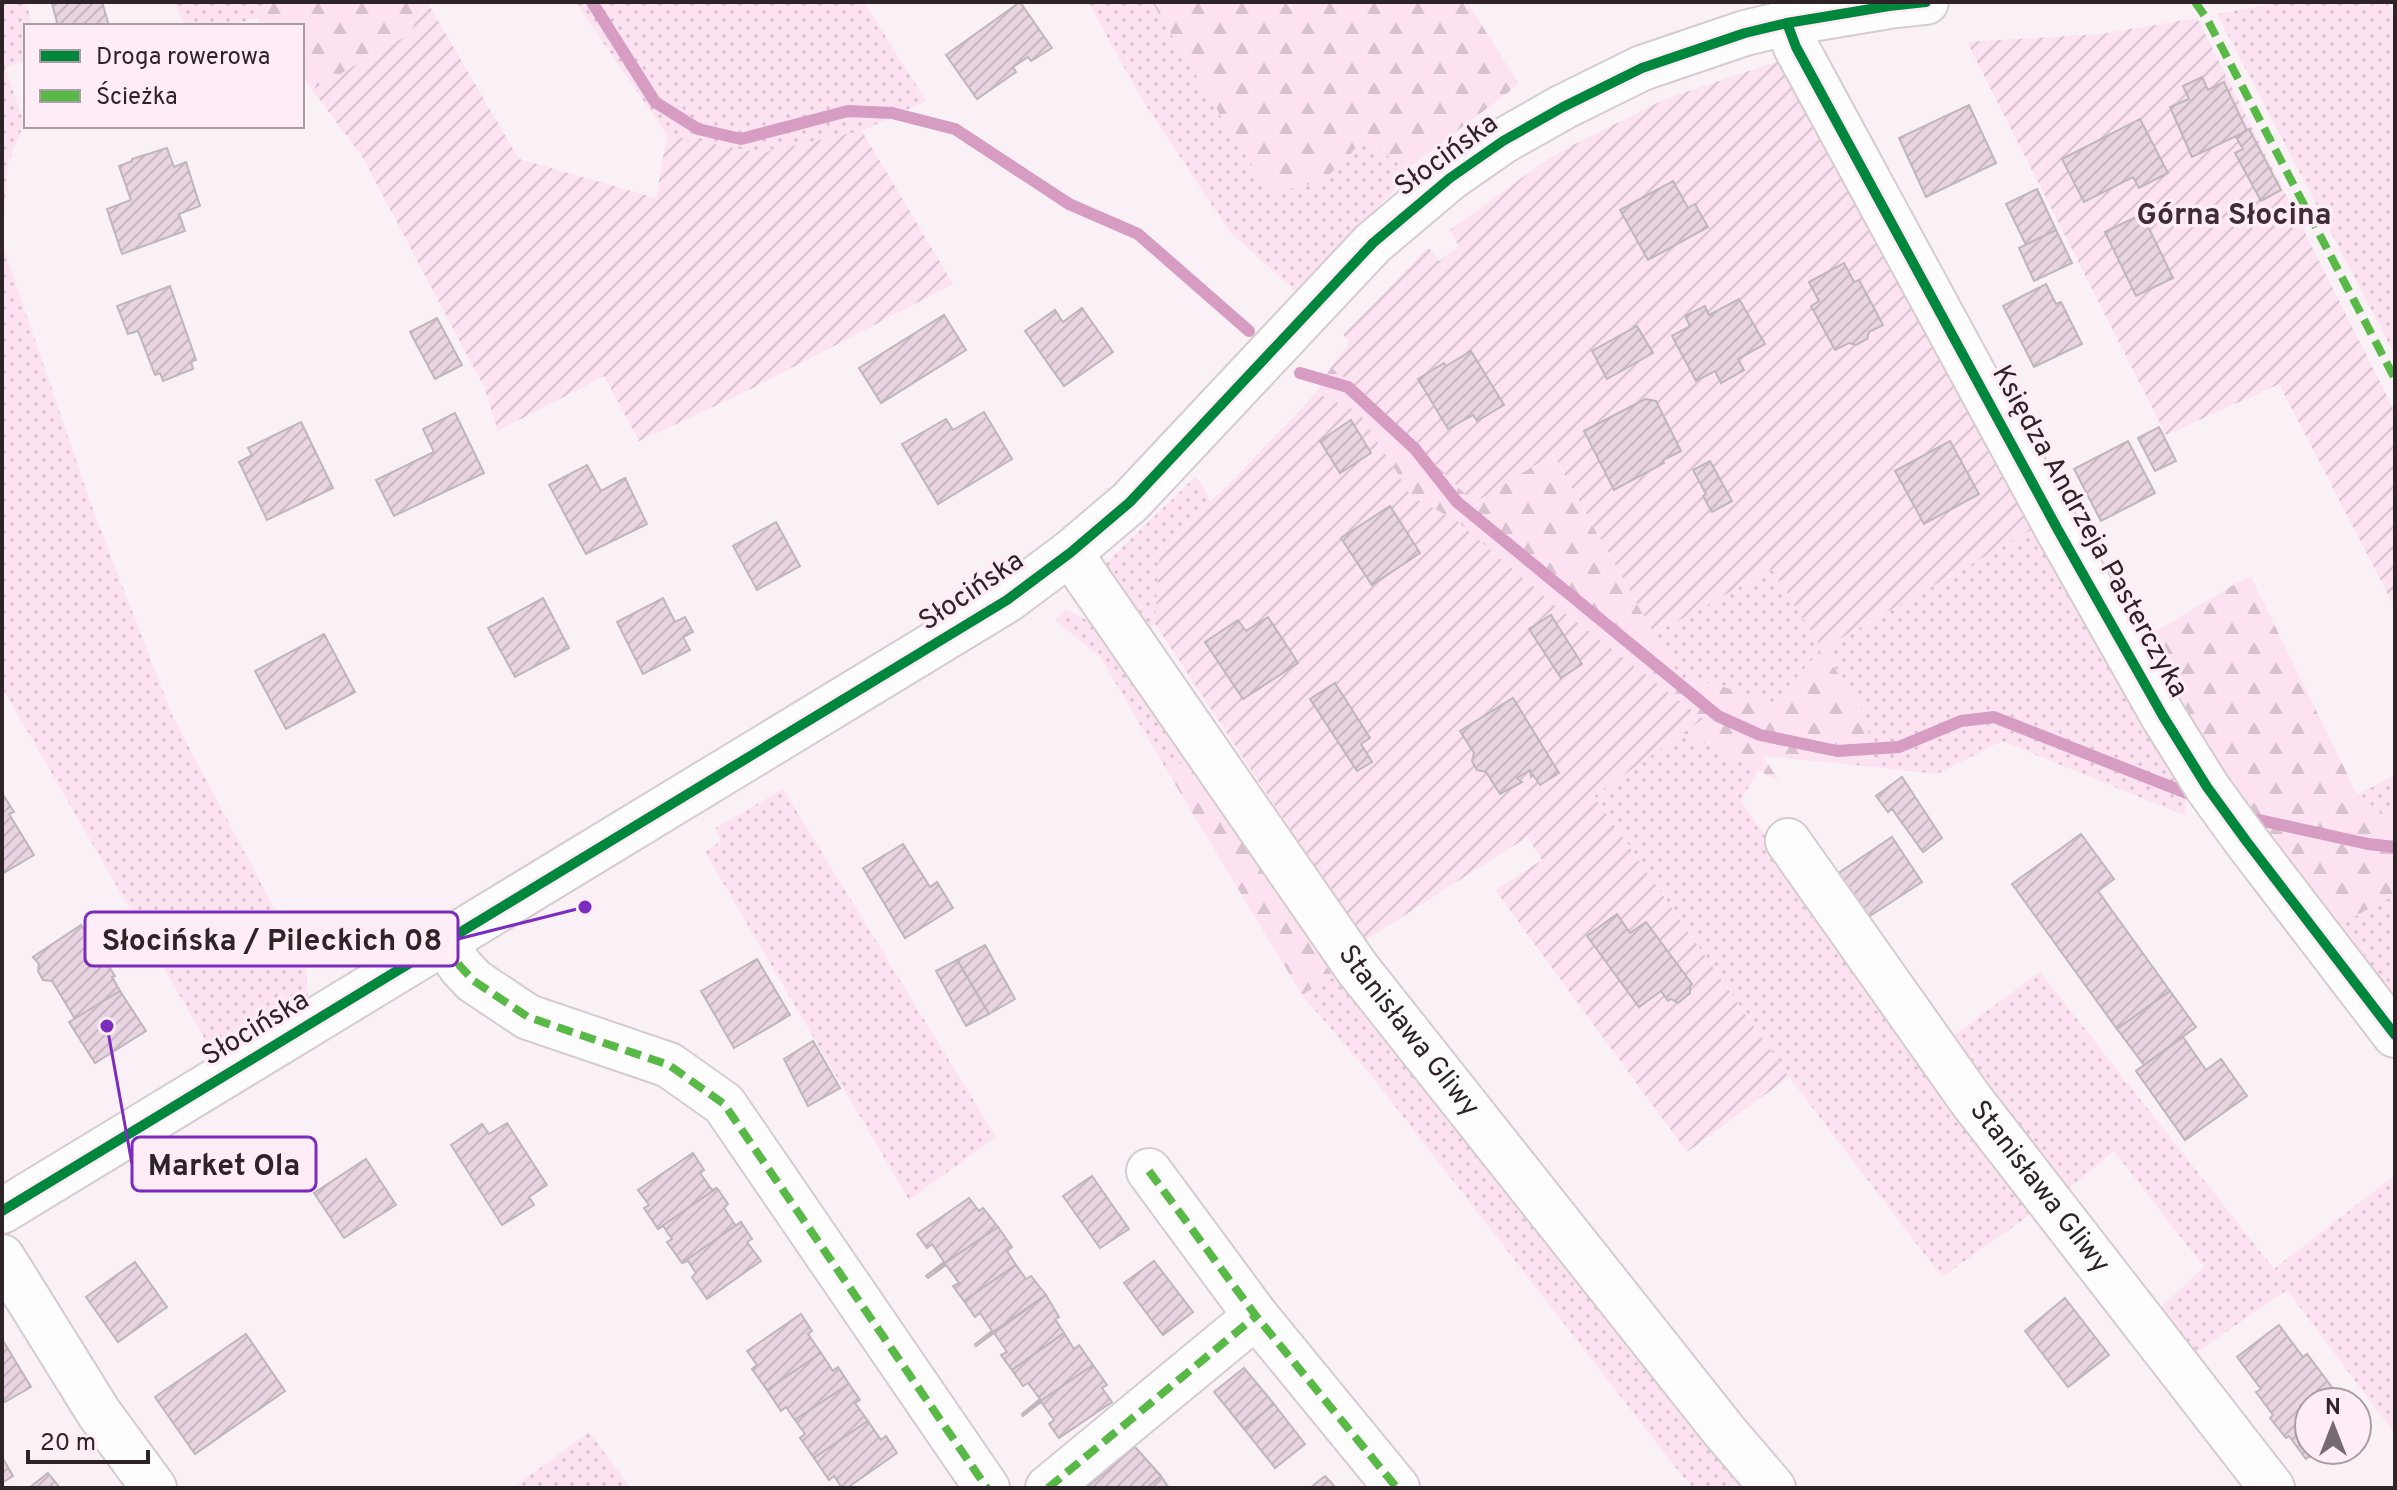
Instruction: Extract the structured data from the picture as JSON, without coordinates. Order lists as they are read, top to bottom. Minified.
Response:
{"streets":{"street":["Słocińska","Księdza Andrzeja Pasterczyka","Stanisława Gliwy"]},"crossings":[["Słocińska","Księdza Andrzeja Pasterczyka"],["Słocińska","Stanisława Gliwy"]],"districts":["Górna Słocina"],"places":["Słocińska / Pileckich 08","Market Ola"],"legend":["Droga rowerowa","Ścieżka"],"scale_bar":"20 m","north":"top"}
